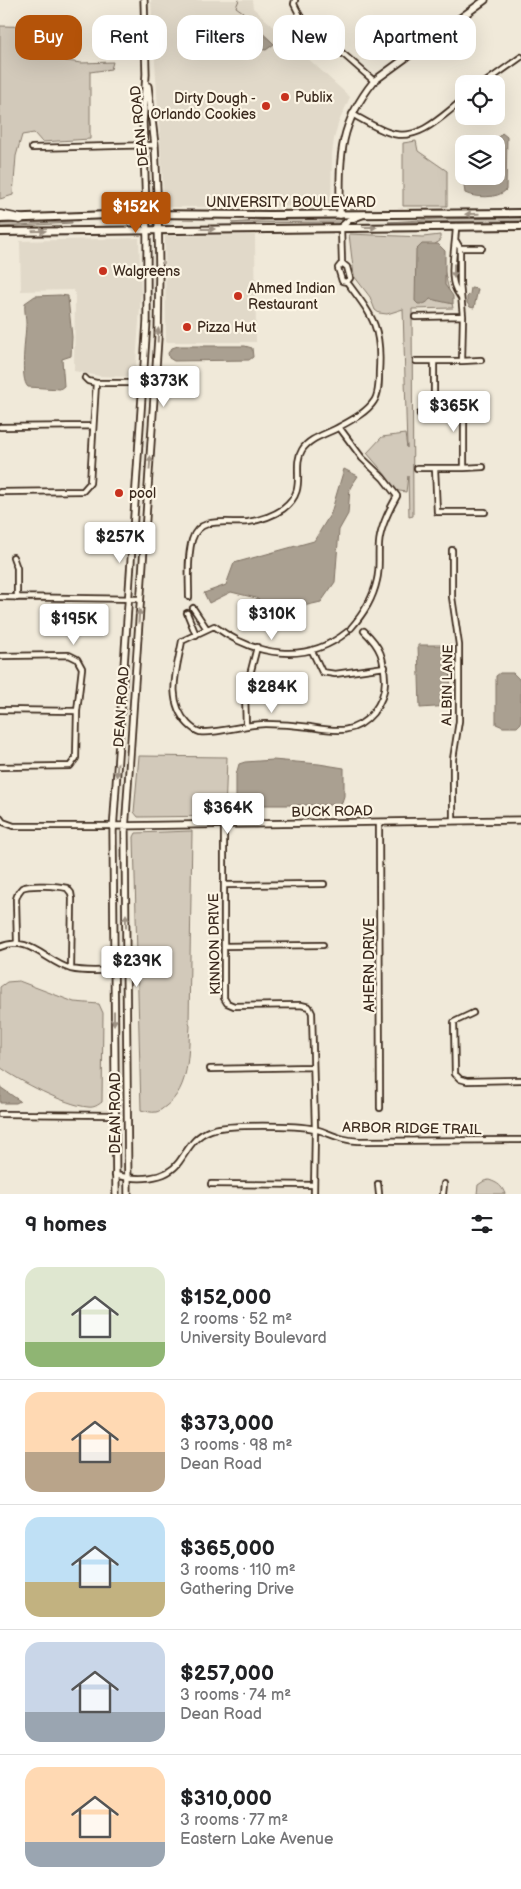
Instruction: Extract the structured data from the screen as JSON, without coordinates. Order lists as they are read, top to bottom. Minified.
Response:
{"streets":{"main road":["DEAN ROAD","UNIVERSITY BOULEVARD","BUCK ROAD"],"street":["ALBIN LANE","KINNON DRIVE","AHERN DRIVE","ARBOR RIDGE TRAIL"]},"crossings":[["DEAN ROAD","UNIVERSITY BOULEVARD"],["DEAN ROAD","BUCK ROAD"],["DEAN ROAD","ARBOR RIDGE TRAIL"],["ALBIN LANE","BUCK ROAD"],["BUCK ROAD","KINNON DRIVE"],["BUCK ROAD","AHERN DRIVE"],["KINNON DRIVE","ARBOR RIDGE TRAIL"]],"places":["Publix","Dirty Dough - Orlando Cookies","Walgreens","Ahmed Indian Restaurant","Pizza Hut","pool"],"page":{"chip":["Buy","Rent","Filters","New","Apartment"],"price":["$152K","$373K","$365K","$257K","$310K","$195K","$284K","$364K","$239K"],"heading":"9 homes","list":[{"name":"$152,000","note":"2 rooms · 52 m² · University Boulevard"},{"name":"$373,000","note":"3 rooms · 98 m² · Dean Road"},{"name":"$365,000","note":"3 rooms · 110 m² · Gathering Drive"},{"name":"$257,000","note":"3 rooms · 74 m² · Dean Road"},{"name":"$310,000","note":"3 rooms · 77 m² · Eastern Lake Avenue"}]}}
